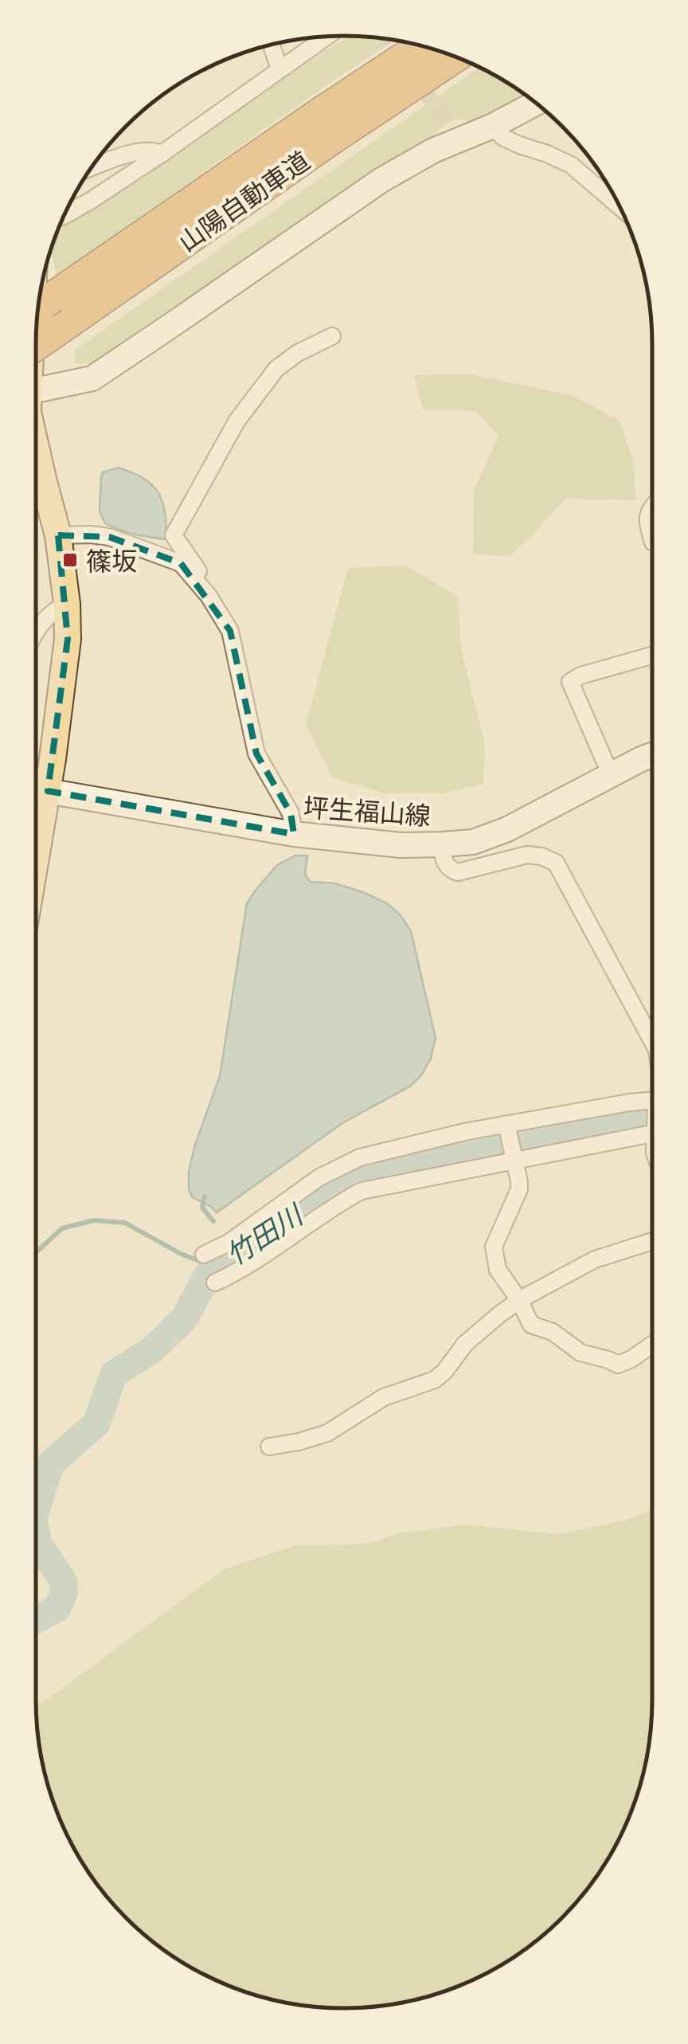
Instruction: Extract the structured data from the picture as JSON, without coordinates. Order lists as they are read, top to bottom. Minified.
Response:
{"streets":{"highway":["山陽自動車道"],"main road":["坪生福山線"]},"water":["竹田川"],"places":{"transit":["篠坂"]}}
